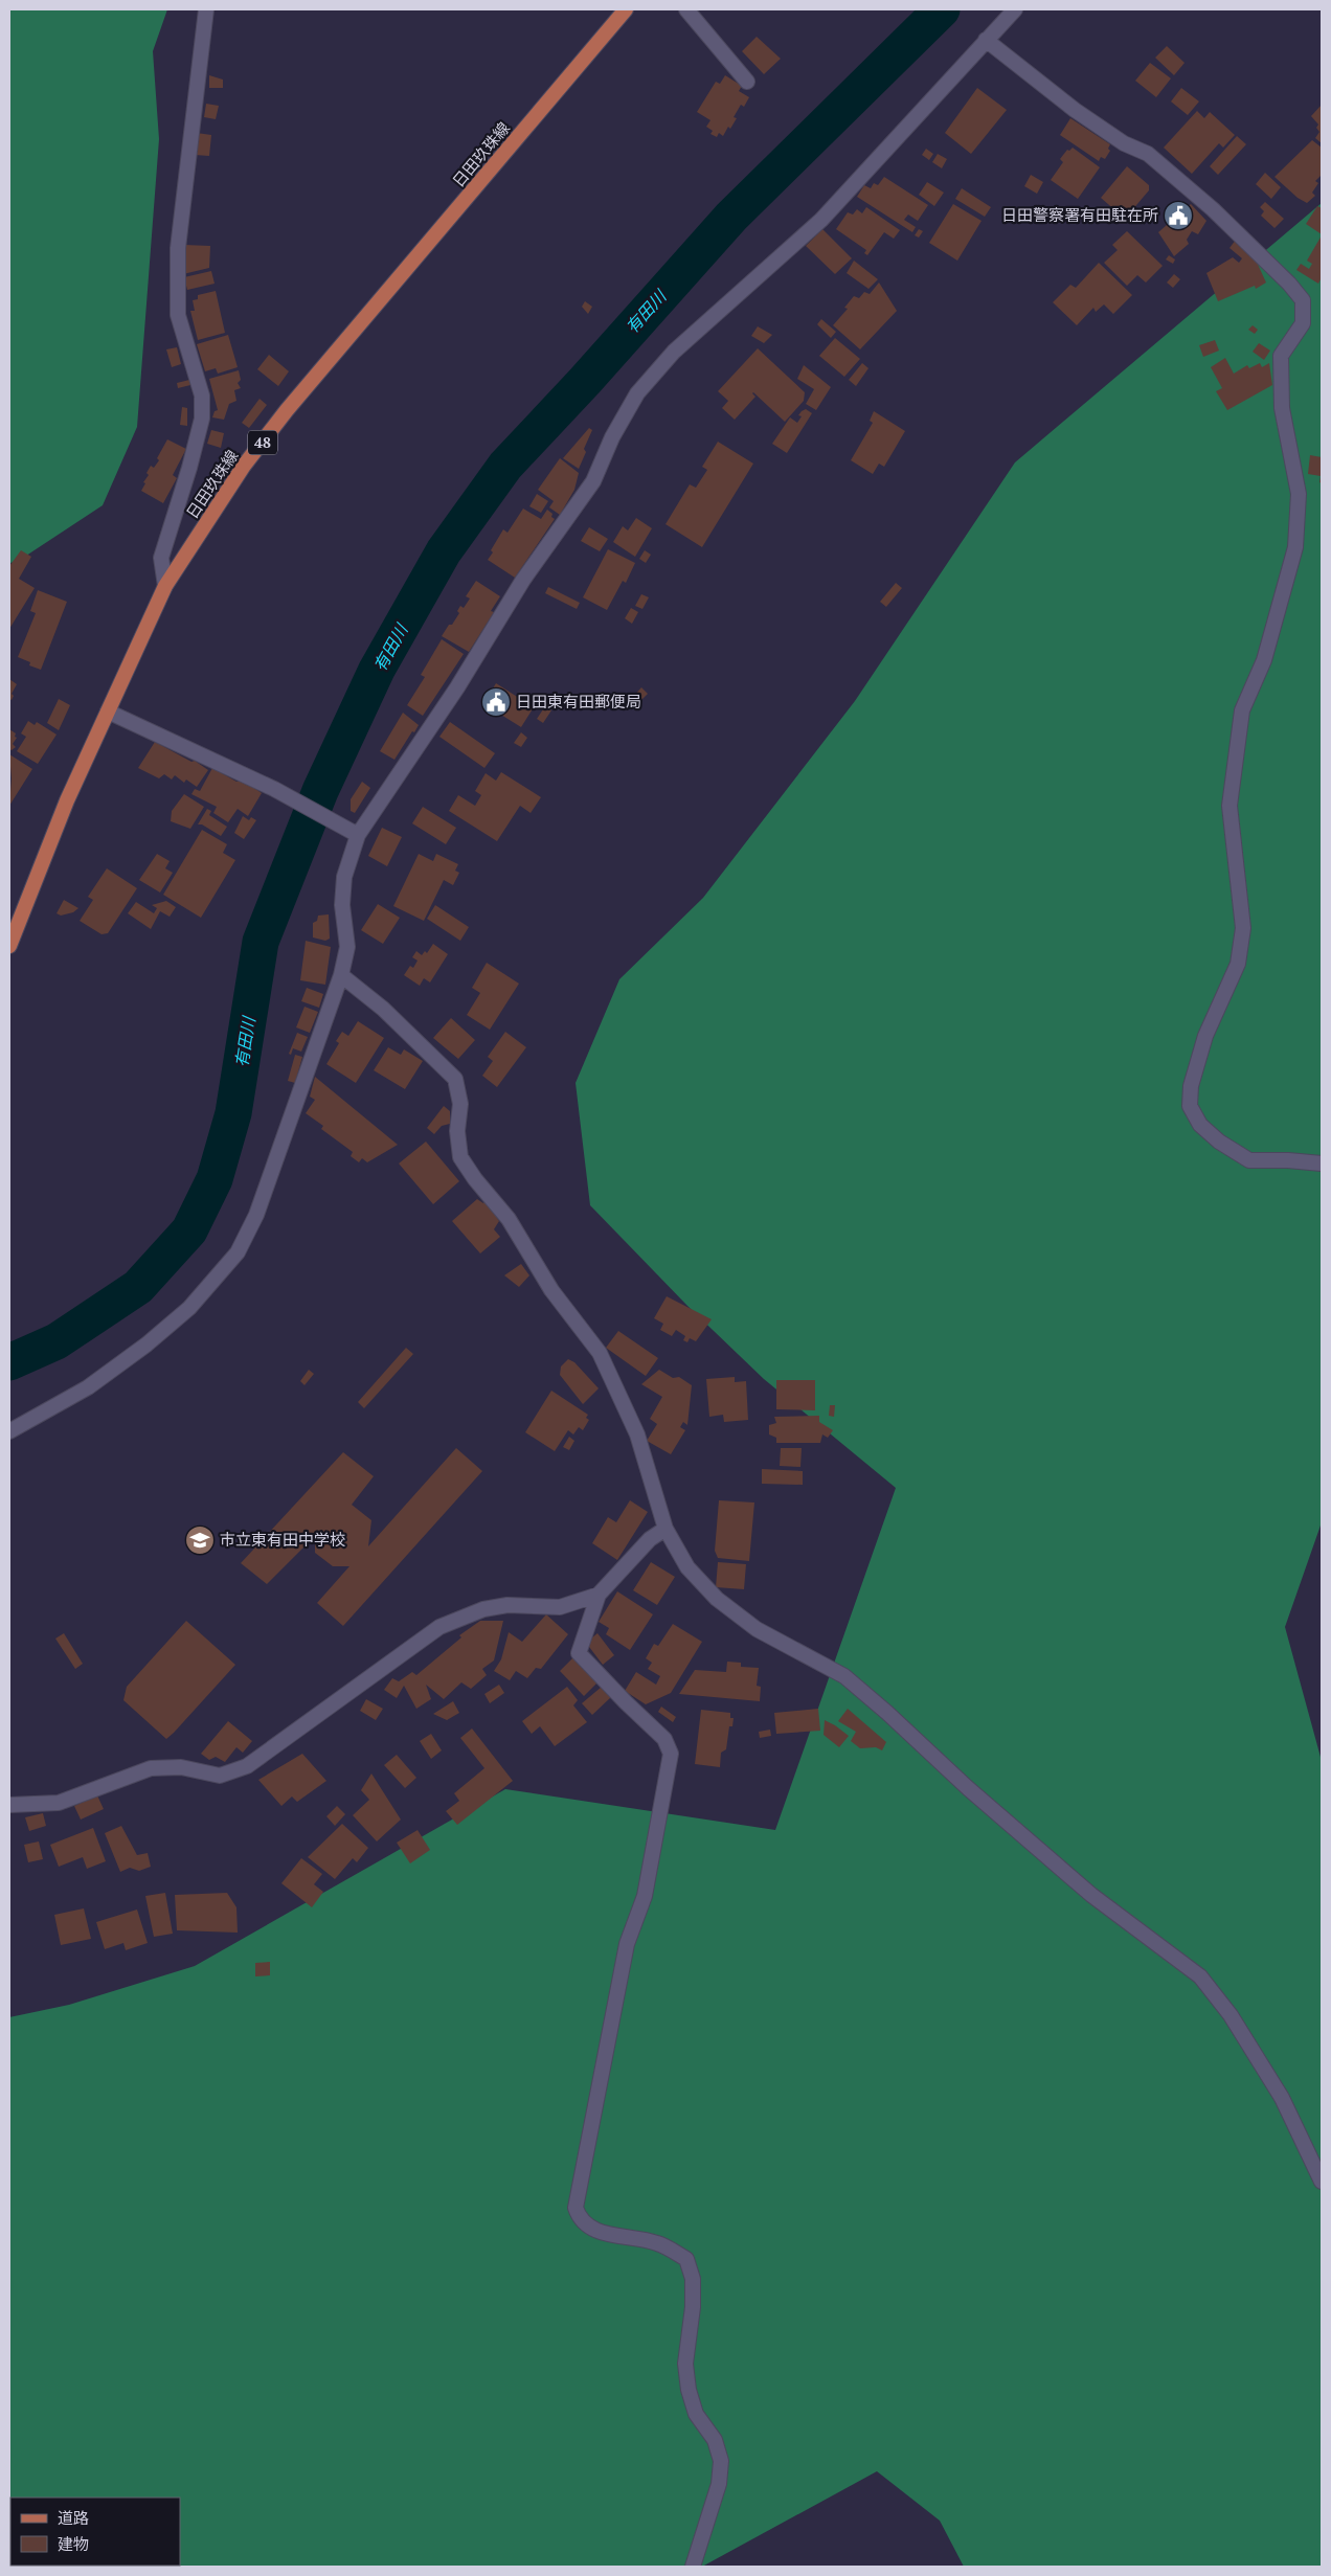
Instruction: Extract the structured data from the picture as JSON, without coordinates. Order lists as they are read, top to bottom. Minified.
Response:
{"streets":{"main road":["日田玖珠線","48"]},"water":["有田川"],"places":{"public building":["日田警察署有田駐在所","日田東有田郵便局"],"school or university":["市立東有田中学校"]},"legend":["道路","建物"]}
